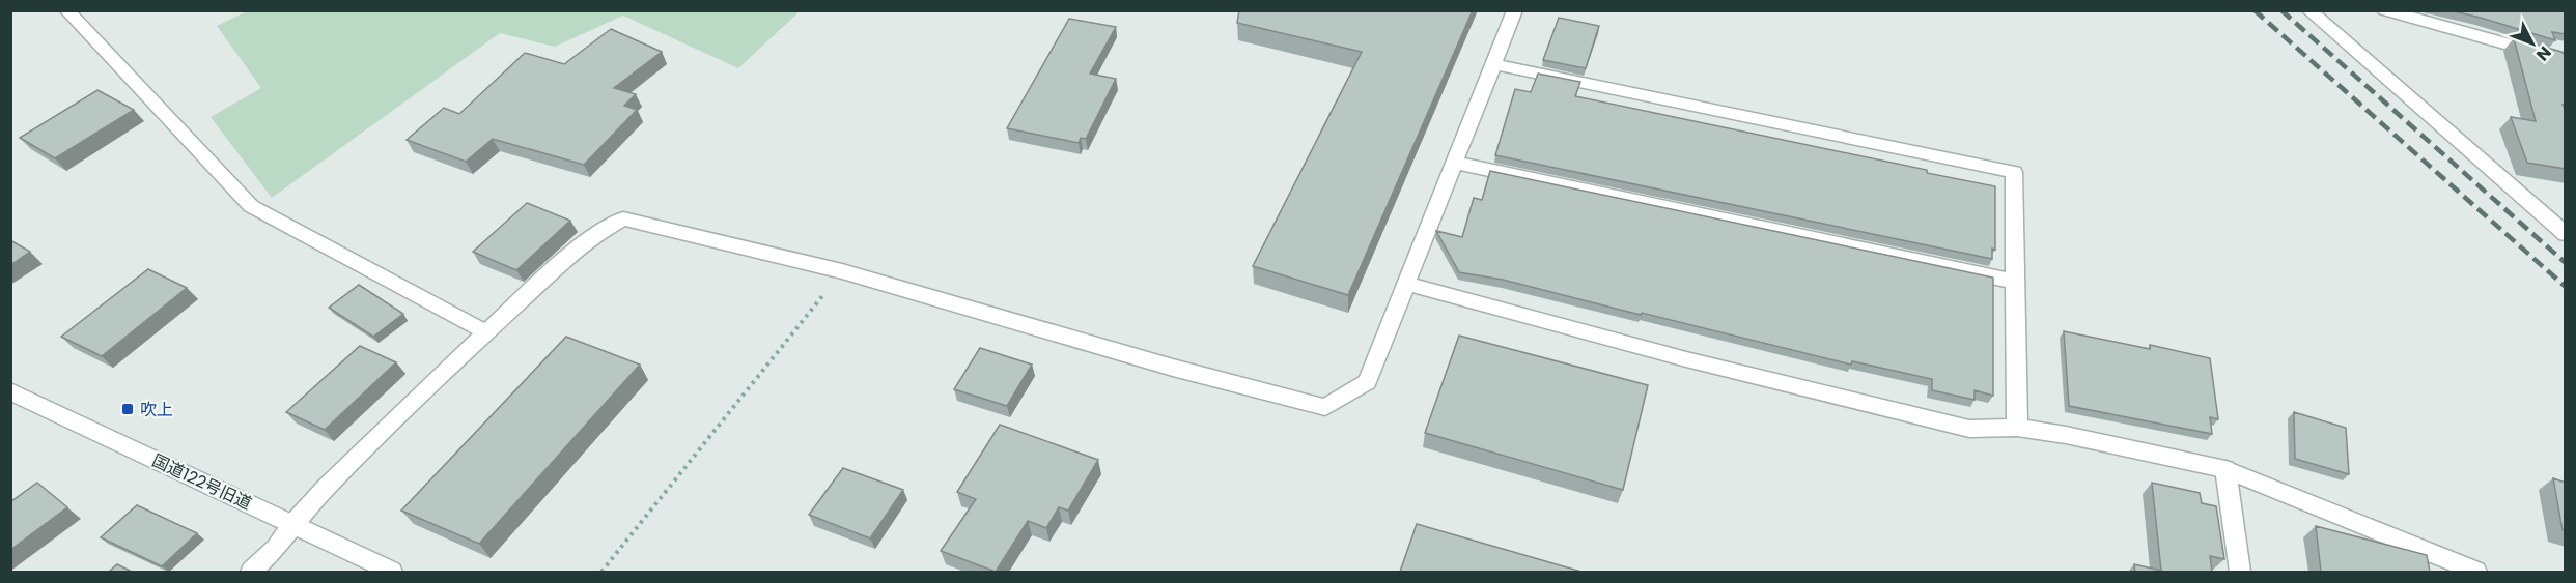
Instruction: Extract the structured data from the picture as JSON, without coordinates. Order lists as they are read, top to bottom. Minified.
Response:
{"streets":{"street":["国道122号旧道"]},"places":{"transit":["吹上"]},"north":"bottom right"}
